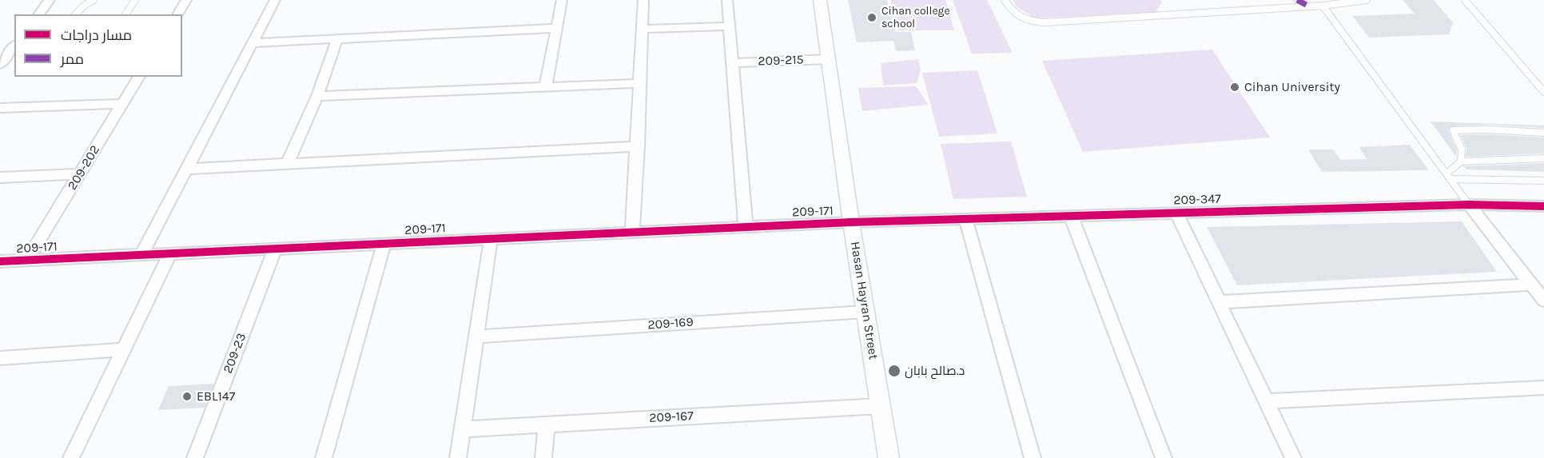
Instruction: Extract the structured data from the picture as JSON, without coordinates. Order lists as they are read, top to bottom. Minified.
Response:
{"streets":{"street":["209-215","209-202","209-347","209-171","Hasan Hayran Street","209-169","209-23","209-167"]},"crossings":[["209-215","Hasan Hayran Street"],["209-202","209-171"],["209-347","209-171"],["209-347","Hasan Hayran Street"],["209-171","Hasan Hayran Street"],["209-171","209-23"],["Hasan Hayran Street","209-169"],["Hasan Hayran Street","209-167"]],"places":["Cihan college school","Cihan University","د.صالح بابان","EBL147"],"legend":["مسار دراجات","ممر"]}
